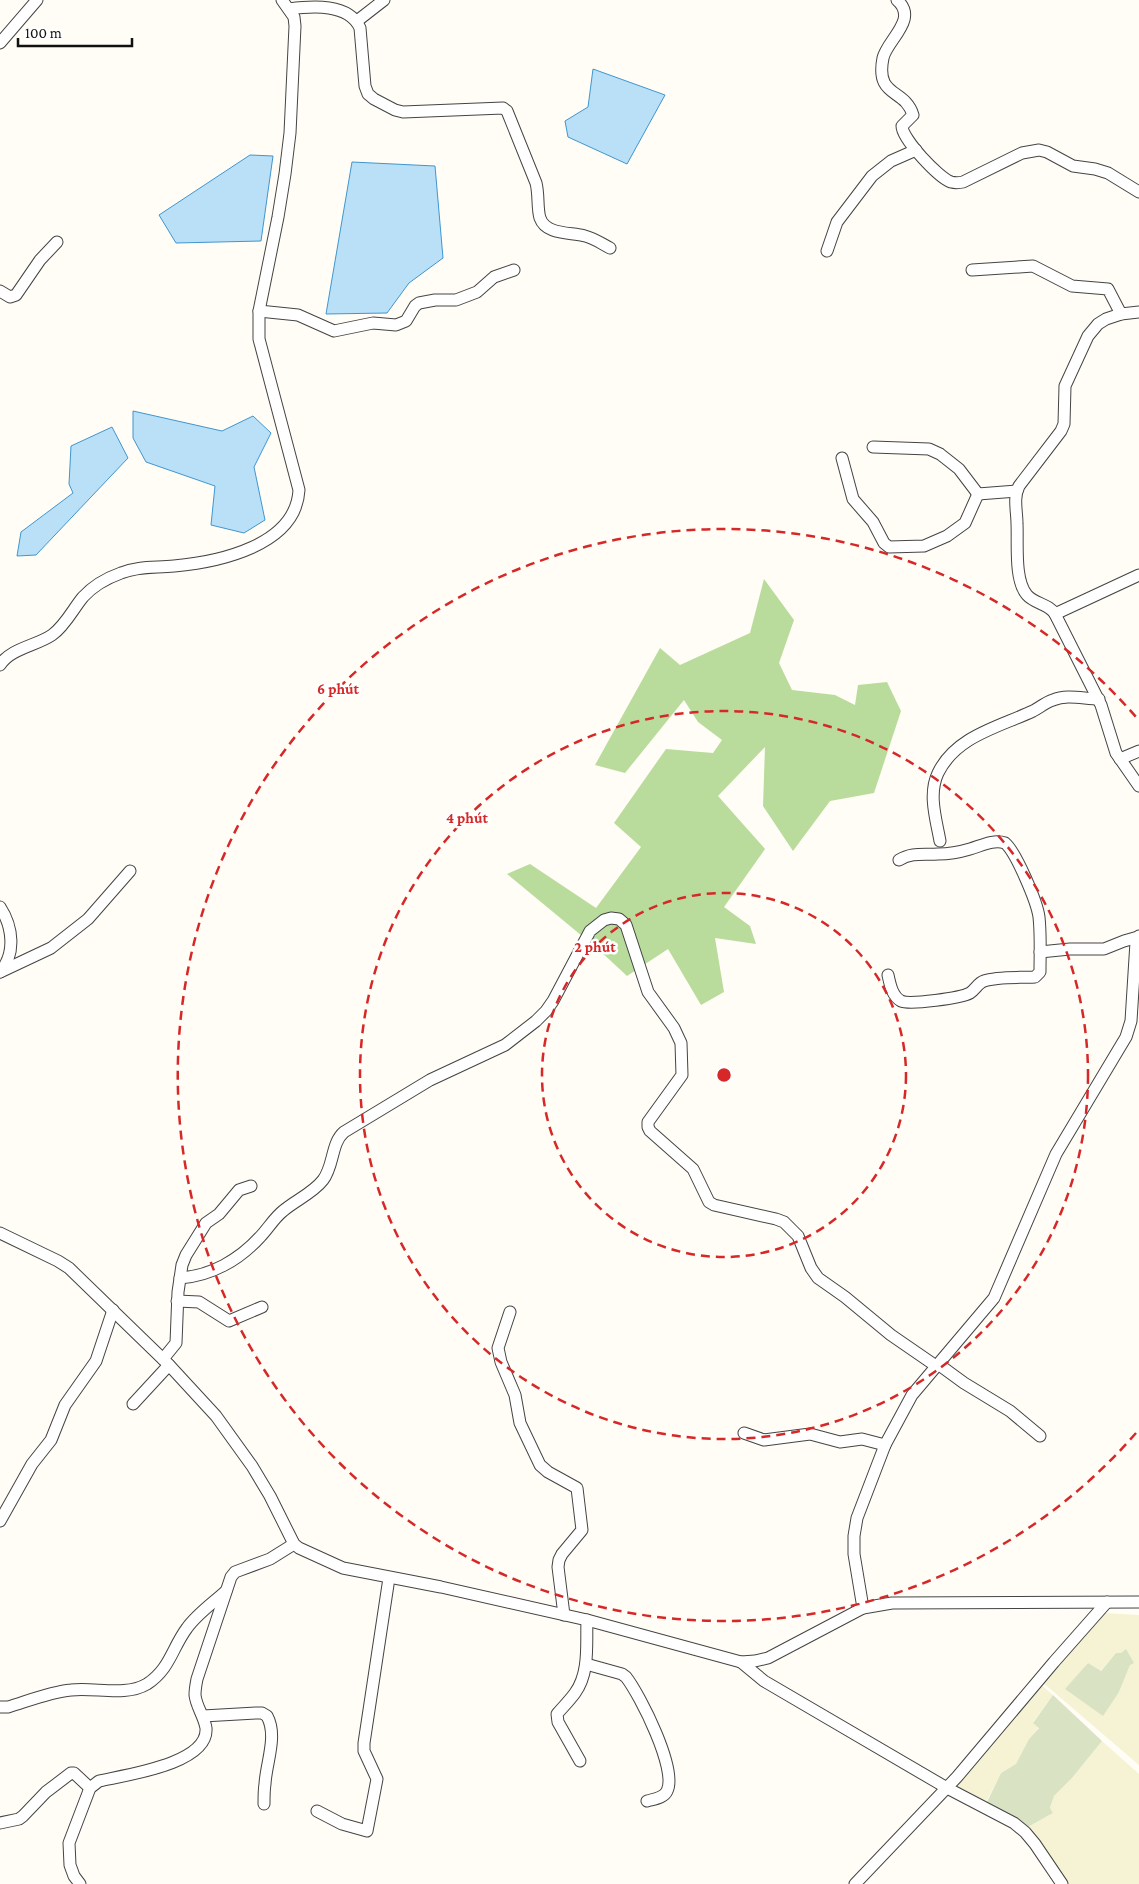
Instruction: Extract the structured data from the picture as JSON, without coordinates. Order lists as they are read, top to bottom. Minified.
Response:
{"scale_bar":"100 m","rings":["6 phút","4 phút","2 phút"]}
